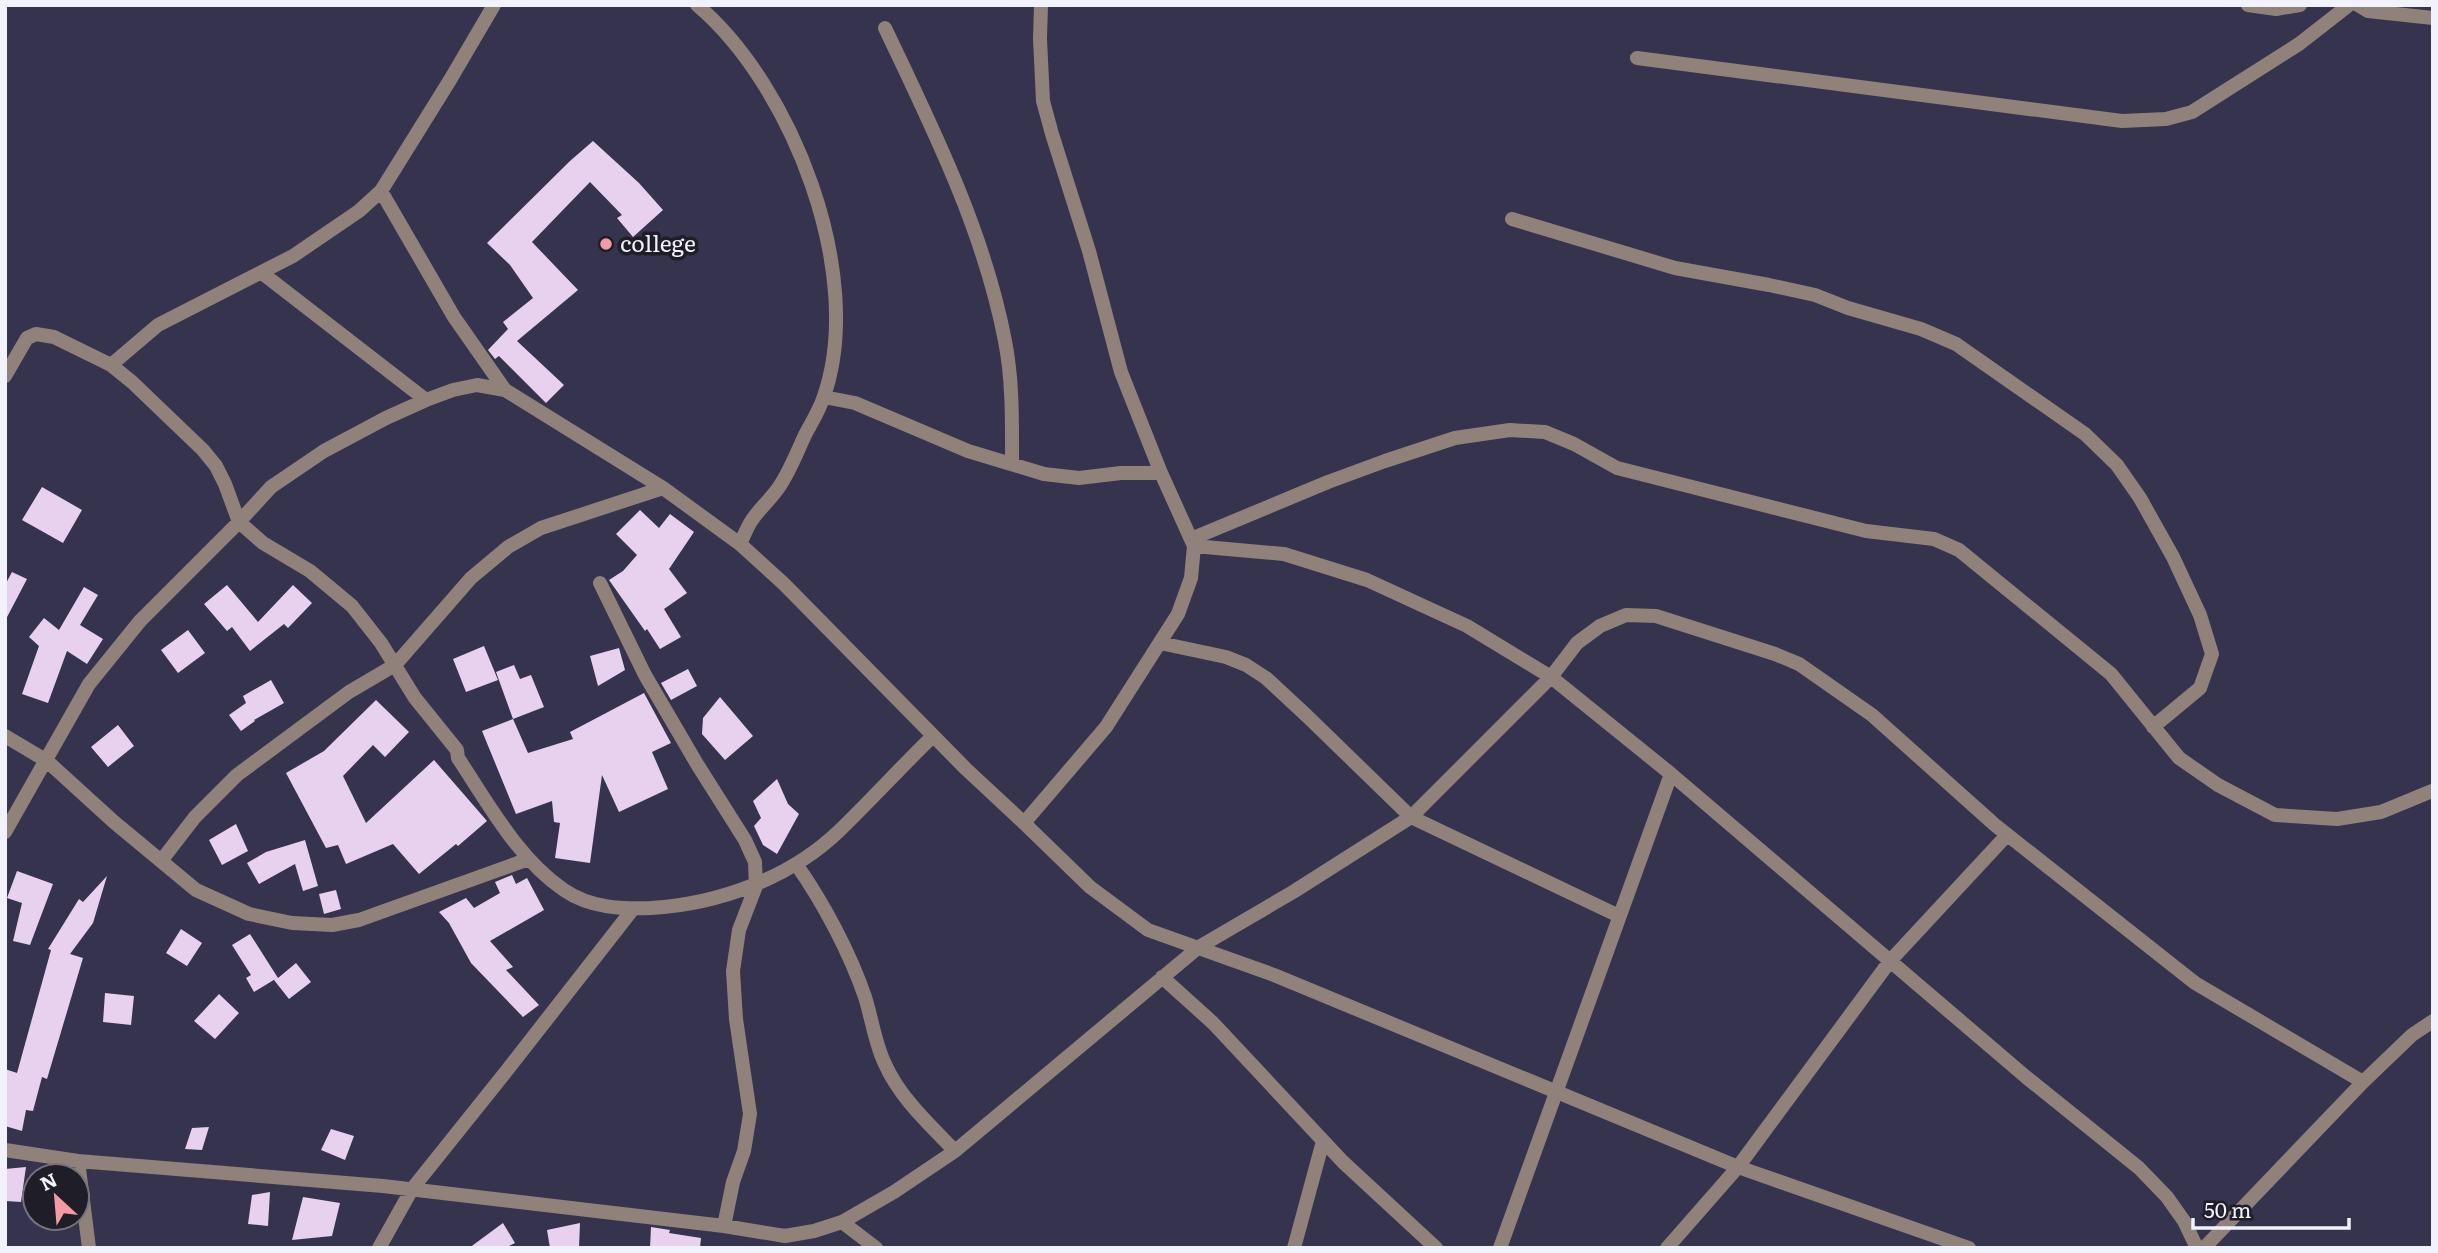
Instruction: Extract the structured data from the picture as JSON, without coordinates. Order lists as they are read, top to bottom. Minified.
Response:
{"places":["college"],"scale_bar":"50 m","north":"top left"}
